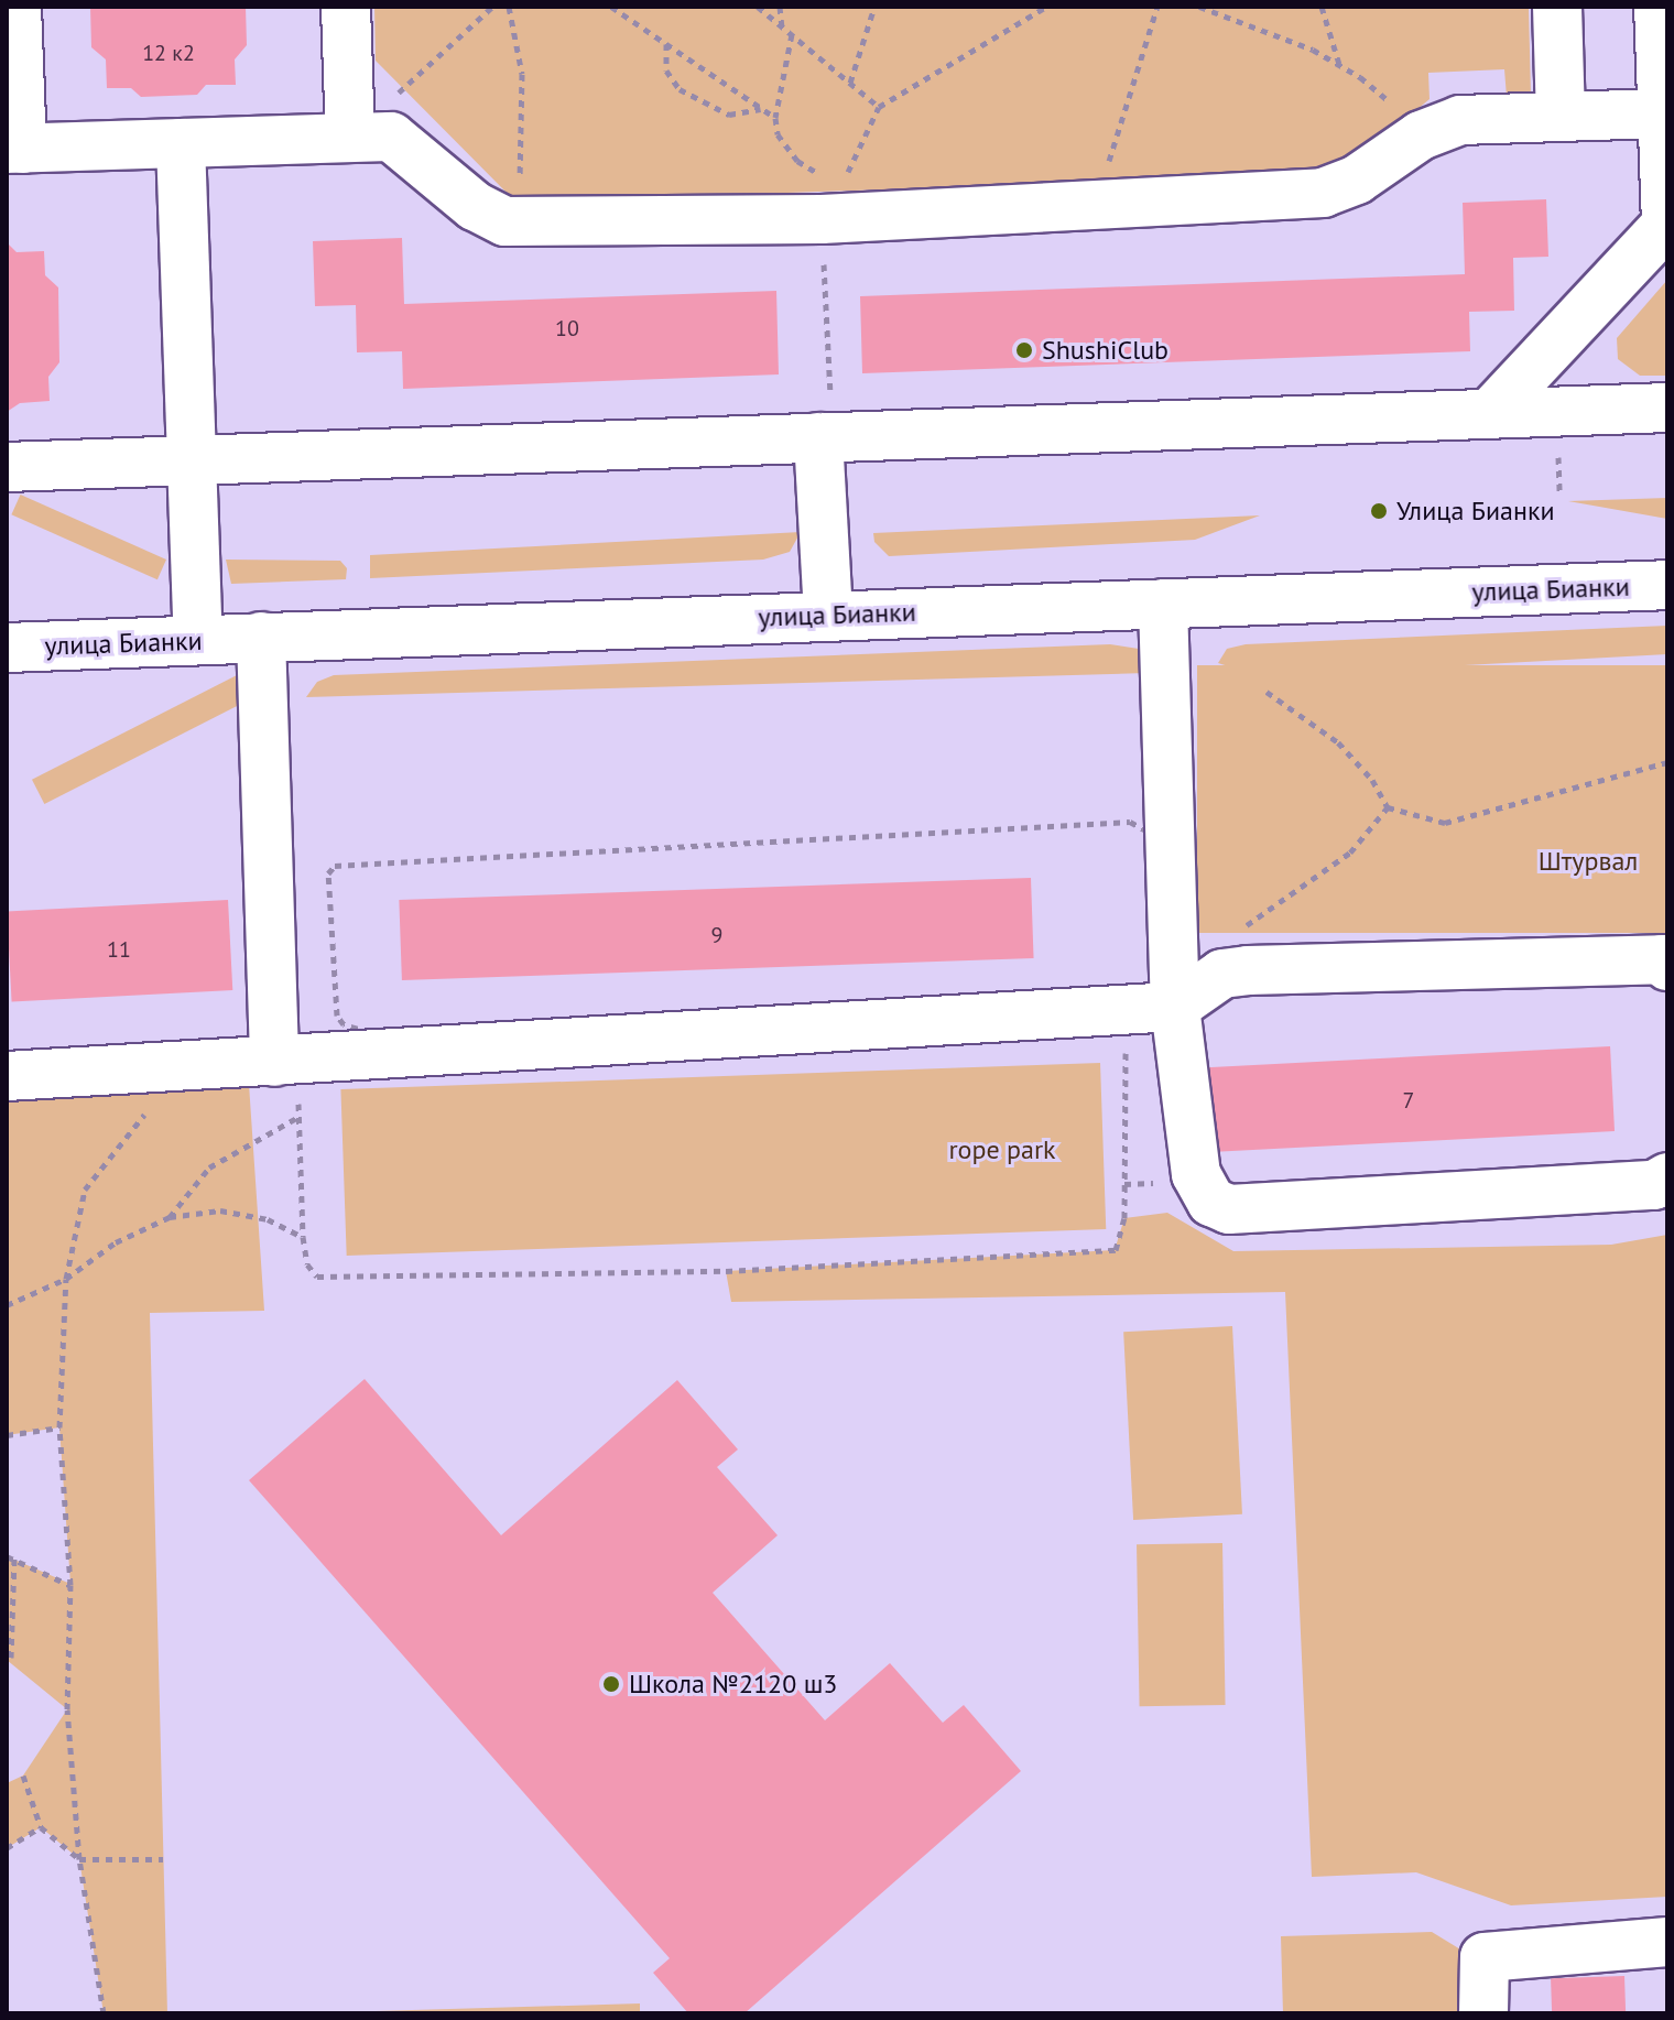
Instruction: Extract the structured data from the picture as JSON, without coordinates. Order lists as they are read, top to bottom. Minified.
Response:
{"streets":{"street":["улица Бианки"]},"parks":["Штурвал","rope park"],"places":["ShushiClub","Улица Бианки","Школа №2120 ш3"],"house_numbers":["12 к2","10","9","11","7"]}
